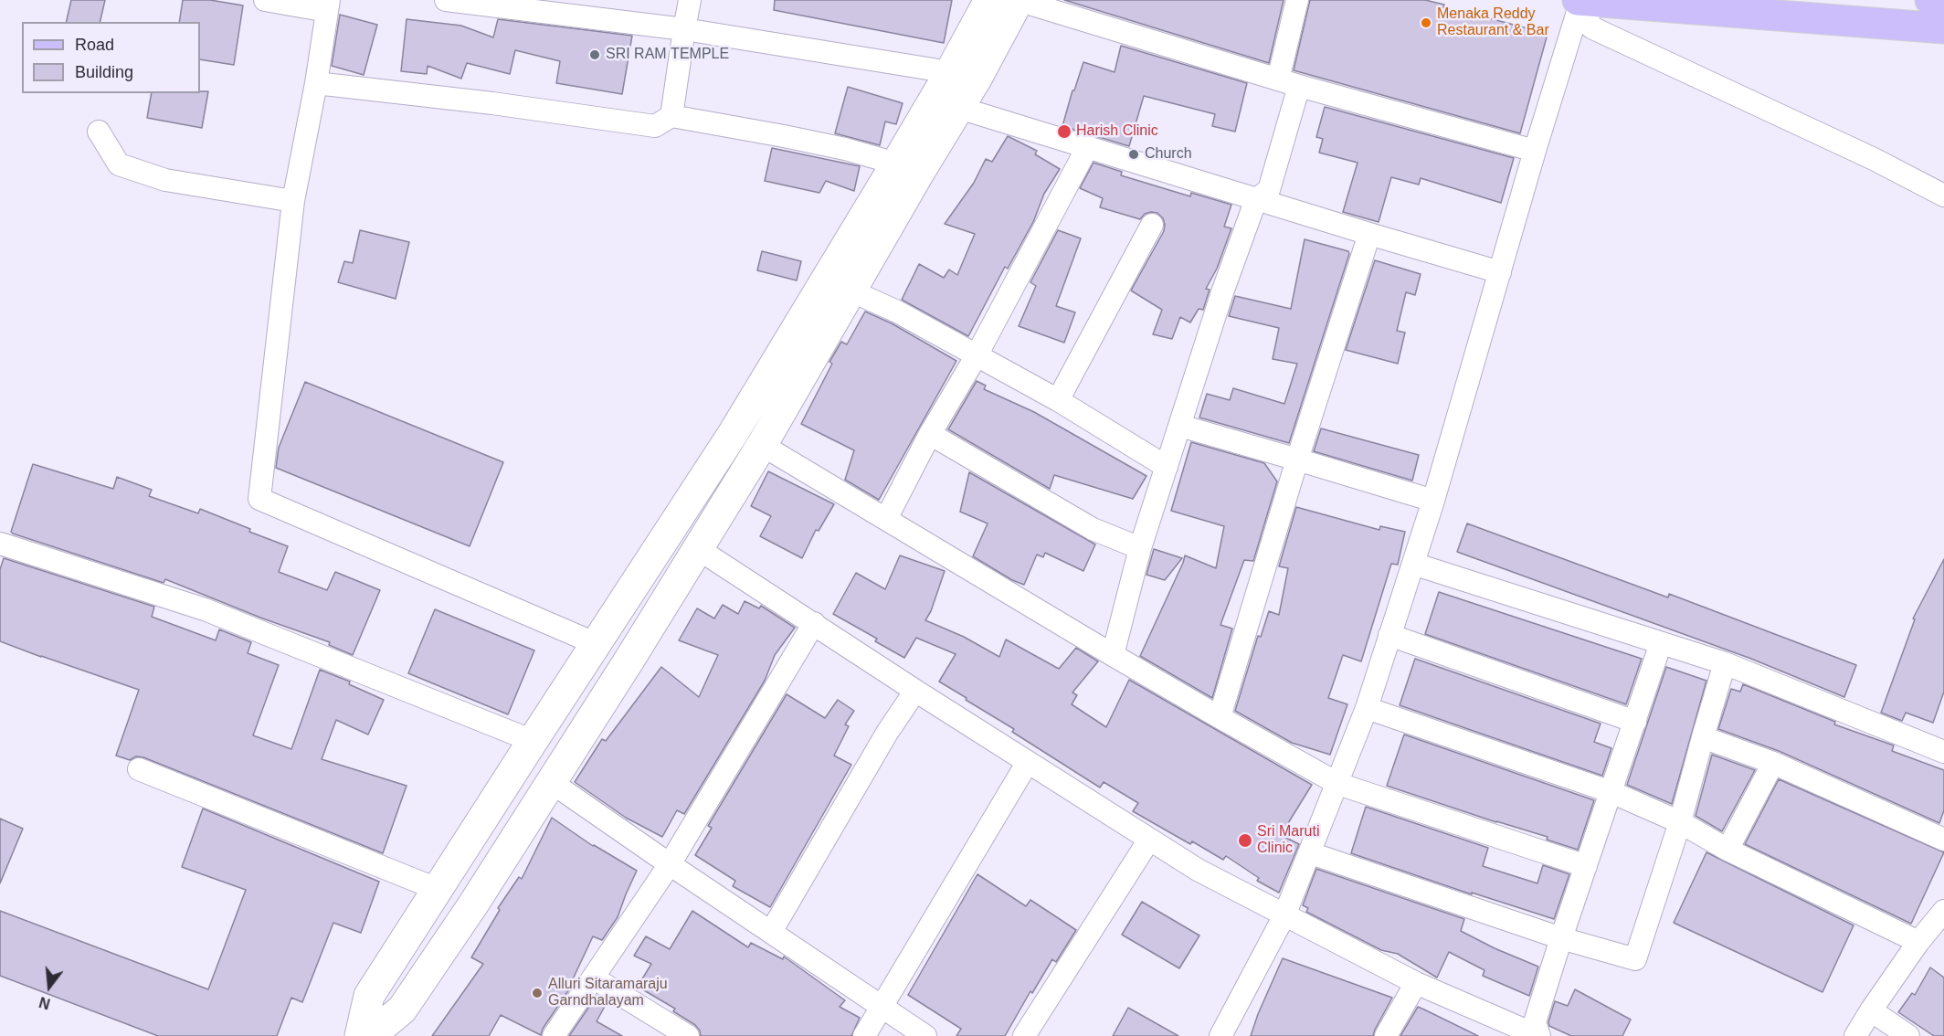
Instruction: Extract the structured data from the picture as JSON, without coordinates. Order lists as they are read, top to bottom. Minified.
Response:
{"places":["Menaka Reddy Restaurant & Bar","SRI RAM TEMPLE","Harish Clinic","Church","Sri Maruti Clinic","Alluri Sitaramaraju Garndhalayam"],"legend":["Road","Building"],"north":"bottom"}
